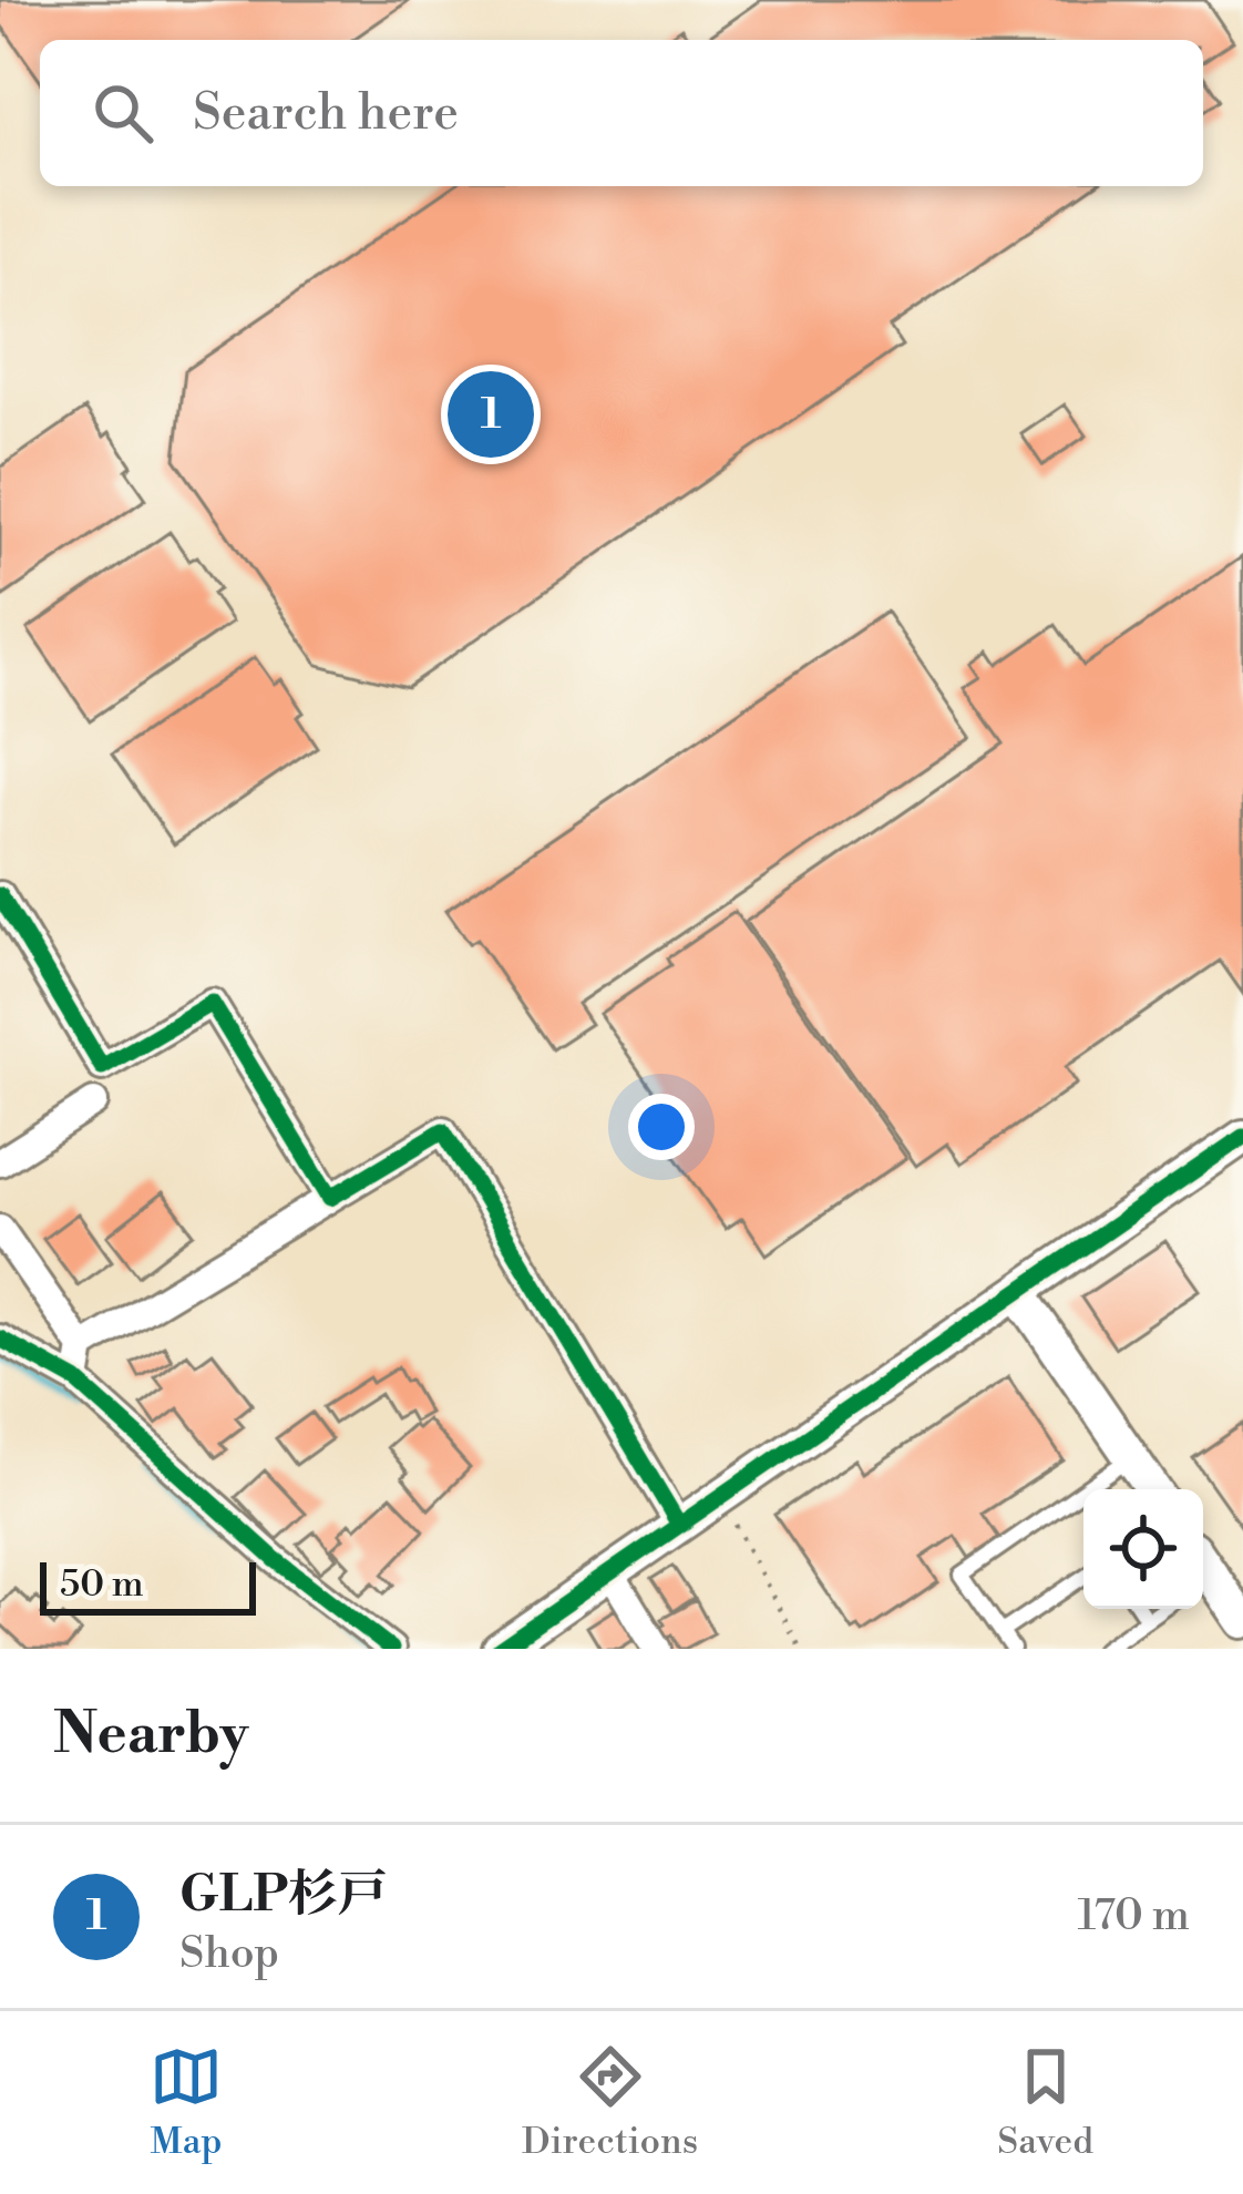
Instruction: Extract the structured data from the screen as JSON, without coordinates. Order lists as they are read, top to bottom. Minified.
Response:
{"scale_bar":"50 m","page":{"search":"Search here","pins":"1","scale":"50 m","heading":"Nearby","list":[{"mark":"1","name":"GLP杉戸","note":"Shop","value":"170 m"}],"nav":["Map","Directions","Saved"]}}
